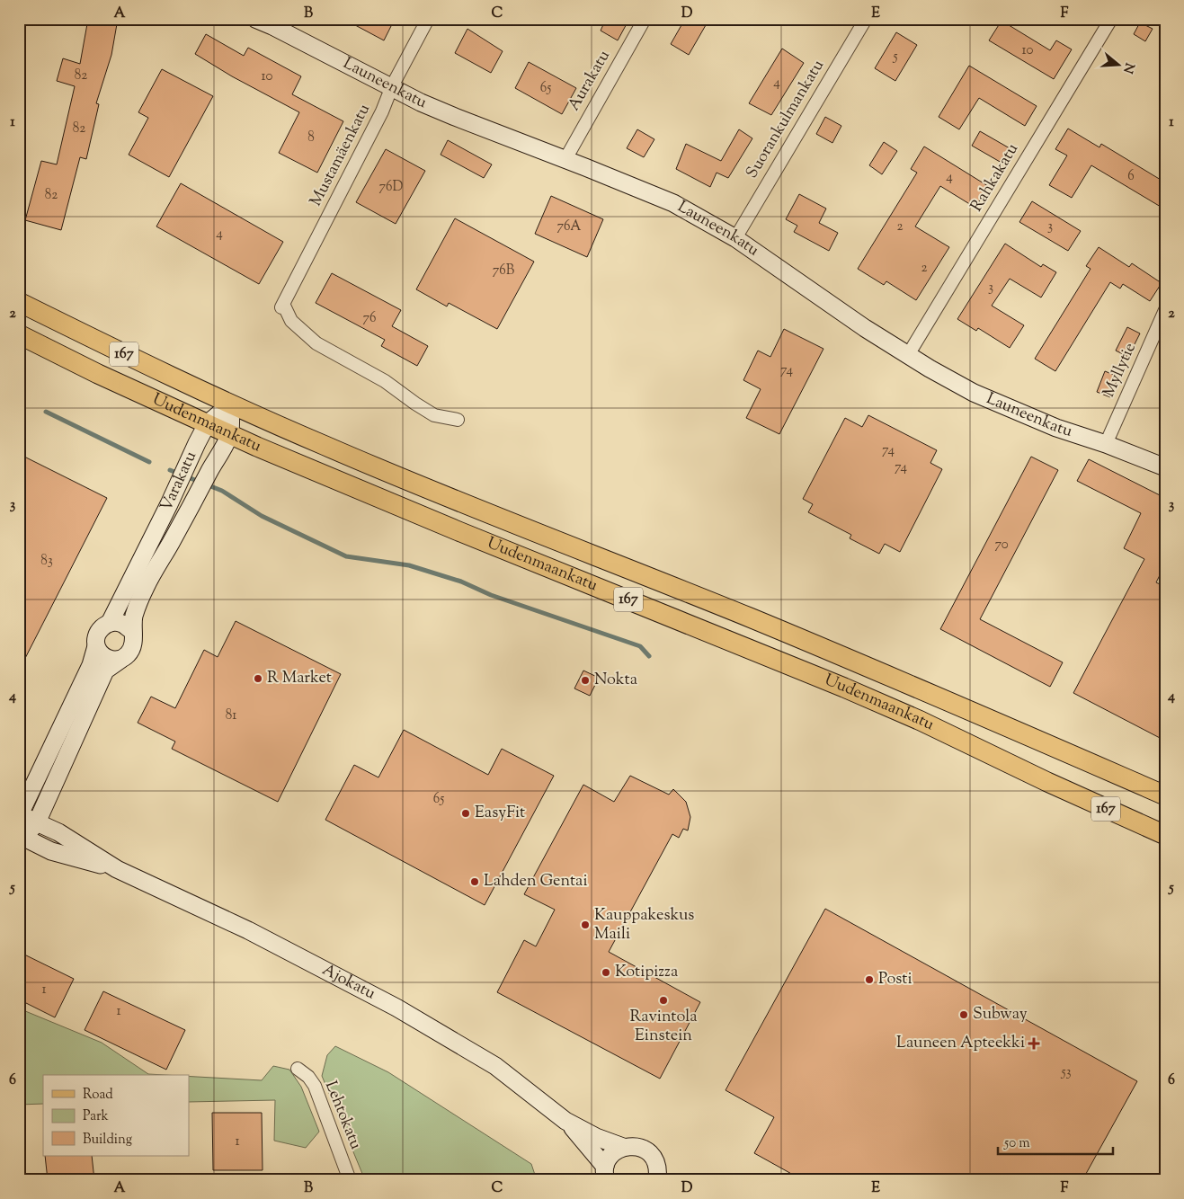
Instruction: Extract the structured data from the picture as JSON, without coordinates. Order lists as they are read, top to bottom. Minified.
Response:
{"streets":{"main road":["167","Uudenmaankatu"],"street":["Aurakatu","Launeenkatu","Suorankulmankatu","Mustamäenkatu","Rahkakatu","Myllytie","Varakatu","Ajokatu","Lehtokatu"]},"crossings":[["Aurakatu","Launeenkatu"],["Launeenkatu","Suorankulmankatu"],["Launeenkatu","Mustamäenkatu"],["Launeenkatu","Rahkakatu"],["Launeenkatu","Myllytie"],["Uudenmaankatu","Varakatu"]],"places":{"other":["R Market","Nokta","EasyFit","Lahden Gentai","Kauppakeskus Maili","Kotipizza","Posti","Ravintola Einstein","Subway"],"health":["Launeen Apteekki"]},"house_numbers":["10","5","82","10","4","65","82","8","6","4","76D","82","76A","2","3","4","2","76B","3","76","74","74","74","70","83","81","65","1","1","53","1"],"legend":["Road","Park","Building"],"scale_bar":"50 m","north":"right","grid":{"columns":["A","B","C","D","E","F"],"rows":["1","2","3","4","5","6"]}}
